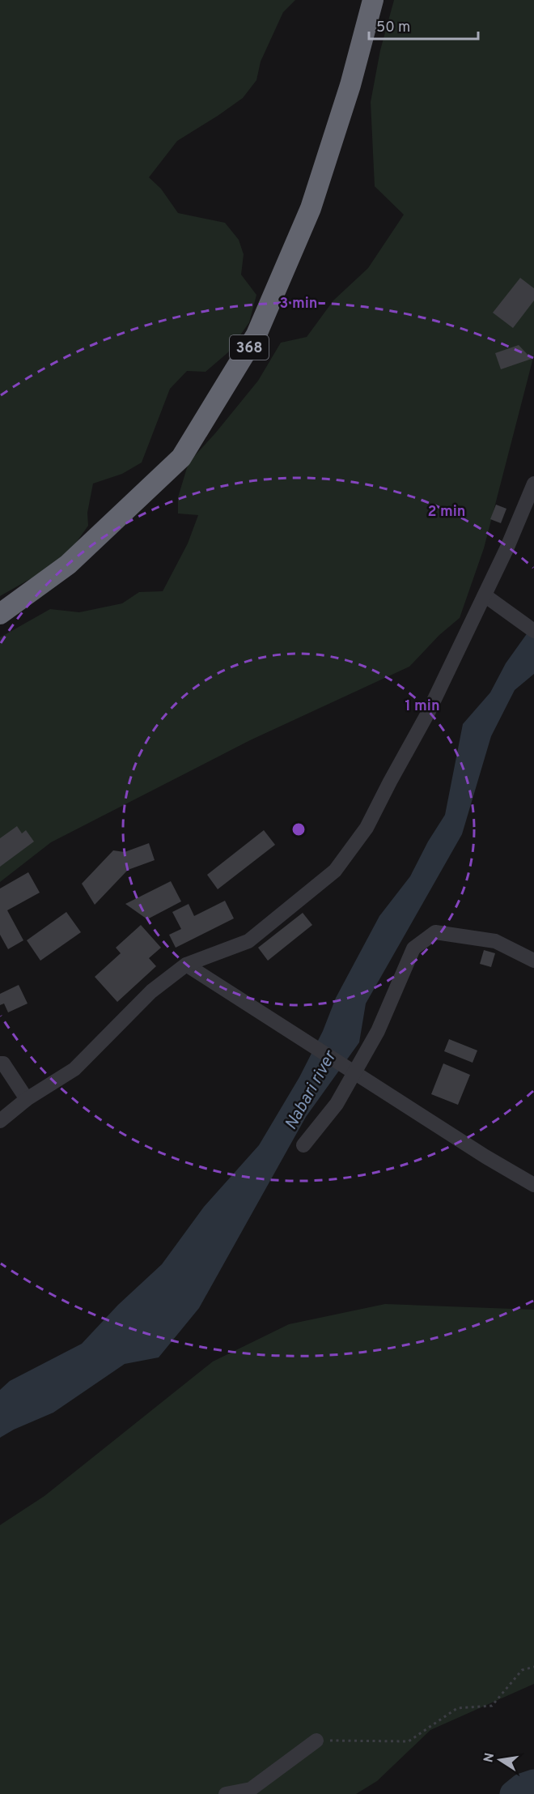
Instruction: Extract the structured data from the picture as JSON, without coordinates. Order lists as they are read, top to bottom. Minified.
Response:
{"streets":{"highway":["368"]},"water":["Nabari river"],"scale_bar":"50 m","north":"left","rings":["3 min","2 min","1 min"]}
